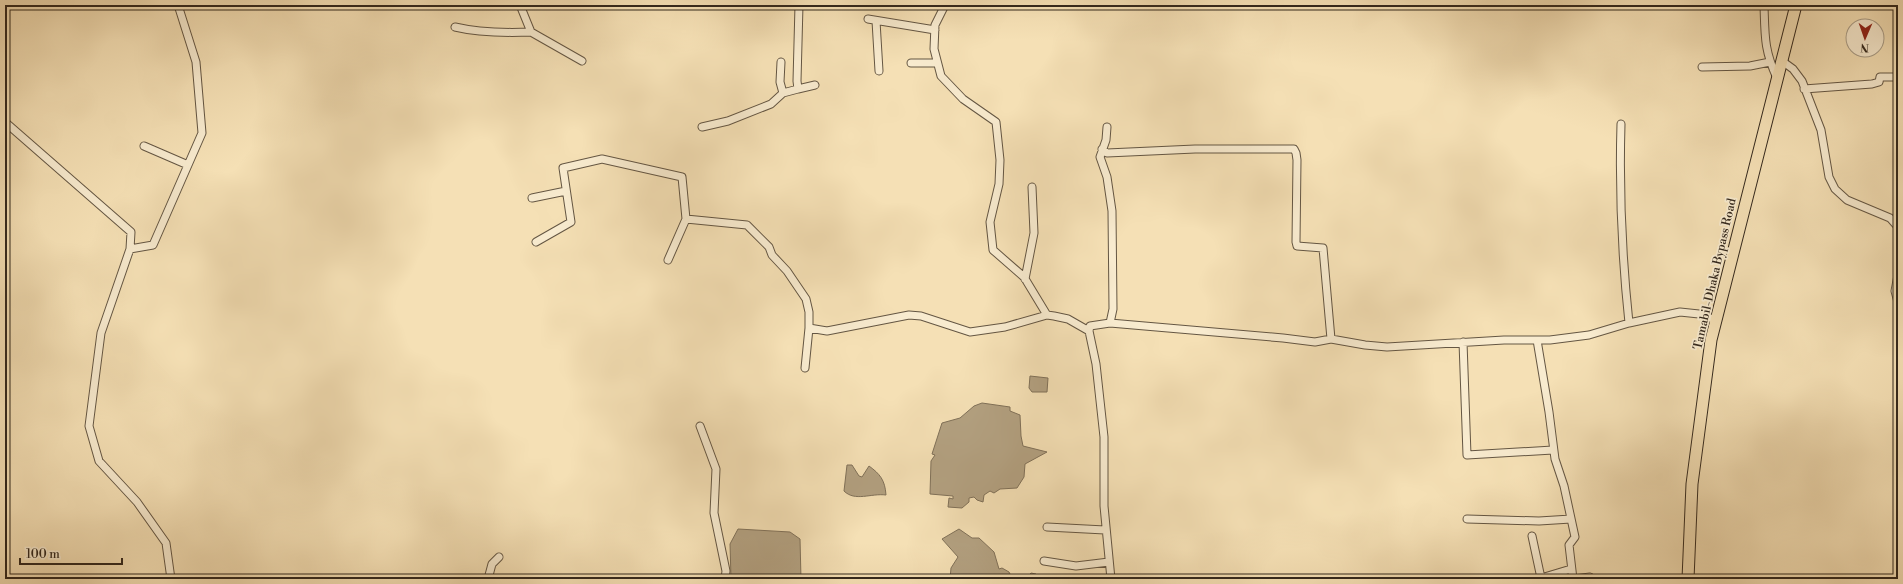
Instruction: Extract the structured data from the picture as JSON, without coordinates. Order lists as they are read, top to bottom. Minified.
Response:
{"streets":{"highway":["Tamabil-Dhaka Bypass Road"]},"scale_bar":"100 m","north":"bottom"}
